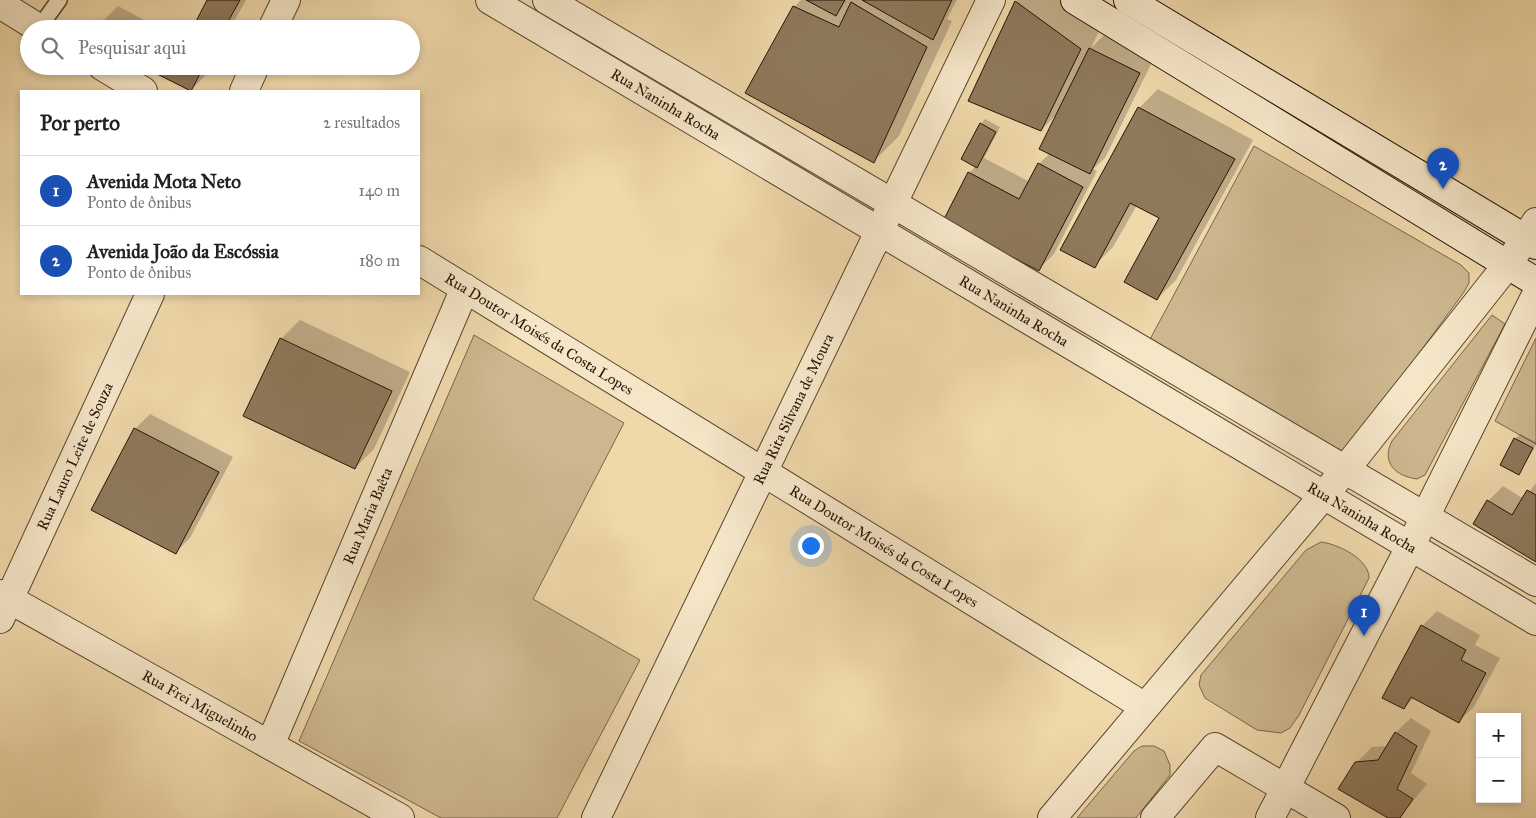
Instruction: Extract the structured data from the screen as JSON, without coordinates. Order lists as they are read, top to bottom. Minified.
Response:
{"streets":{"street":["Rua Naninha Rocha","Rua Doutor Moisés da Costa Lopes","Rua Rita Silvana de Moura","Rua Lauro Leite de Souza","Rua Maria Baêta","Rua Frei Miguelinho"]},"crossings":[["Rua Naninha Rocha","Rua Rita Silvana de Moura"],["Rua Doutor Moisés da Costa Lopes","Rua Rita Silvana de Moura"],["Rua Doutor Moisés da Costa Lopes","Rua Maria Baêta"],["Rua Lauro Leite de Souza","Rua Frei Miguelinho"],["Rua Maria Baêta","Rua Frei Miguelinho"]],"page":{"search":"Pesquisar aqui","heading":["Por perto","2 resultados"],"pins":["2","1"],"list":[{"mark":"1","name":"Avenida Mota Neto","note":"Ponto de ônibus","value":"140 m"},{"mark":"2","name":"Avenida João da Escóssia","note":"Ponto de ônibus","value":"180 m"}],"map_buttons":["+","−"]}}
